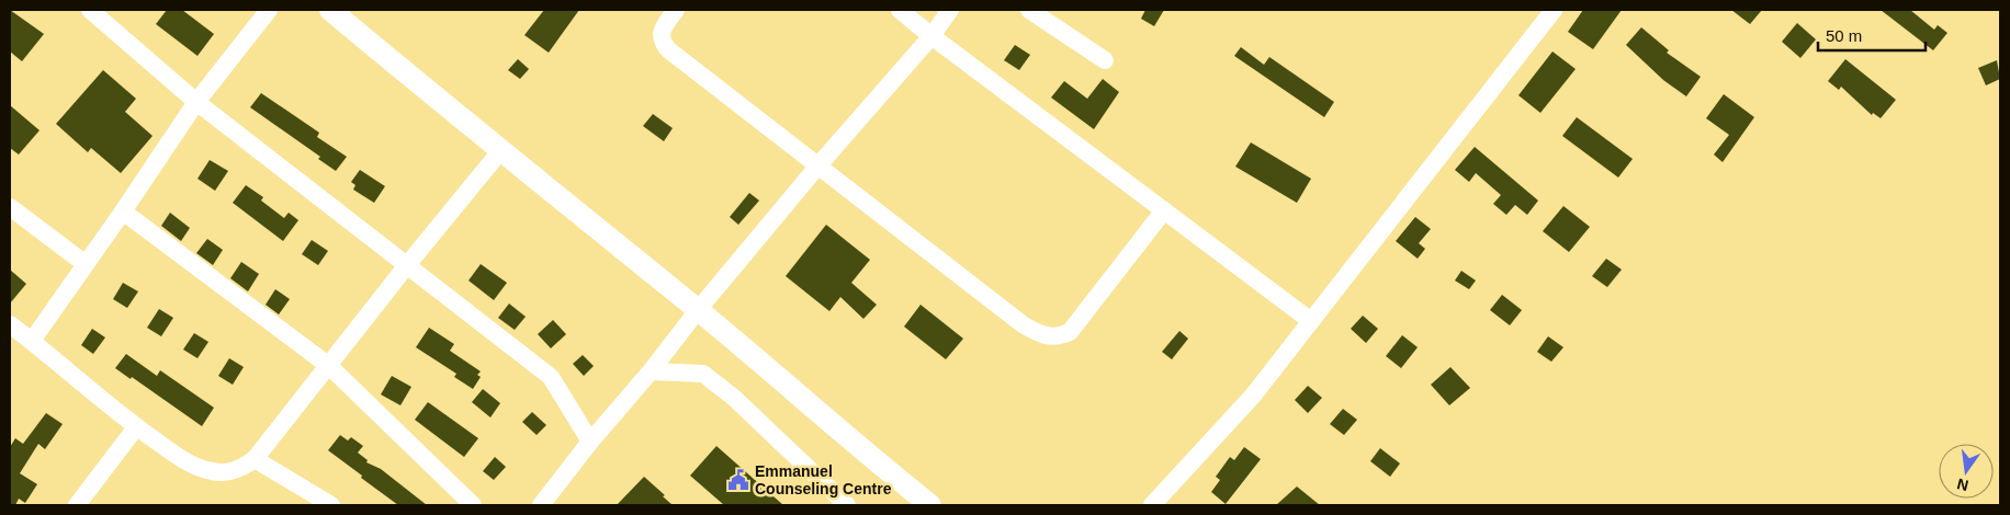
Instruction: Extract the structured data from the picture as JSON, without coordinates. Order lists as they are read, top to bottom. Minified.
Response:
{"places":{"public building":["Emmanuel Counseling Centre"]},"scale_bar":"50 m","north":"bottom"}
